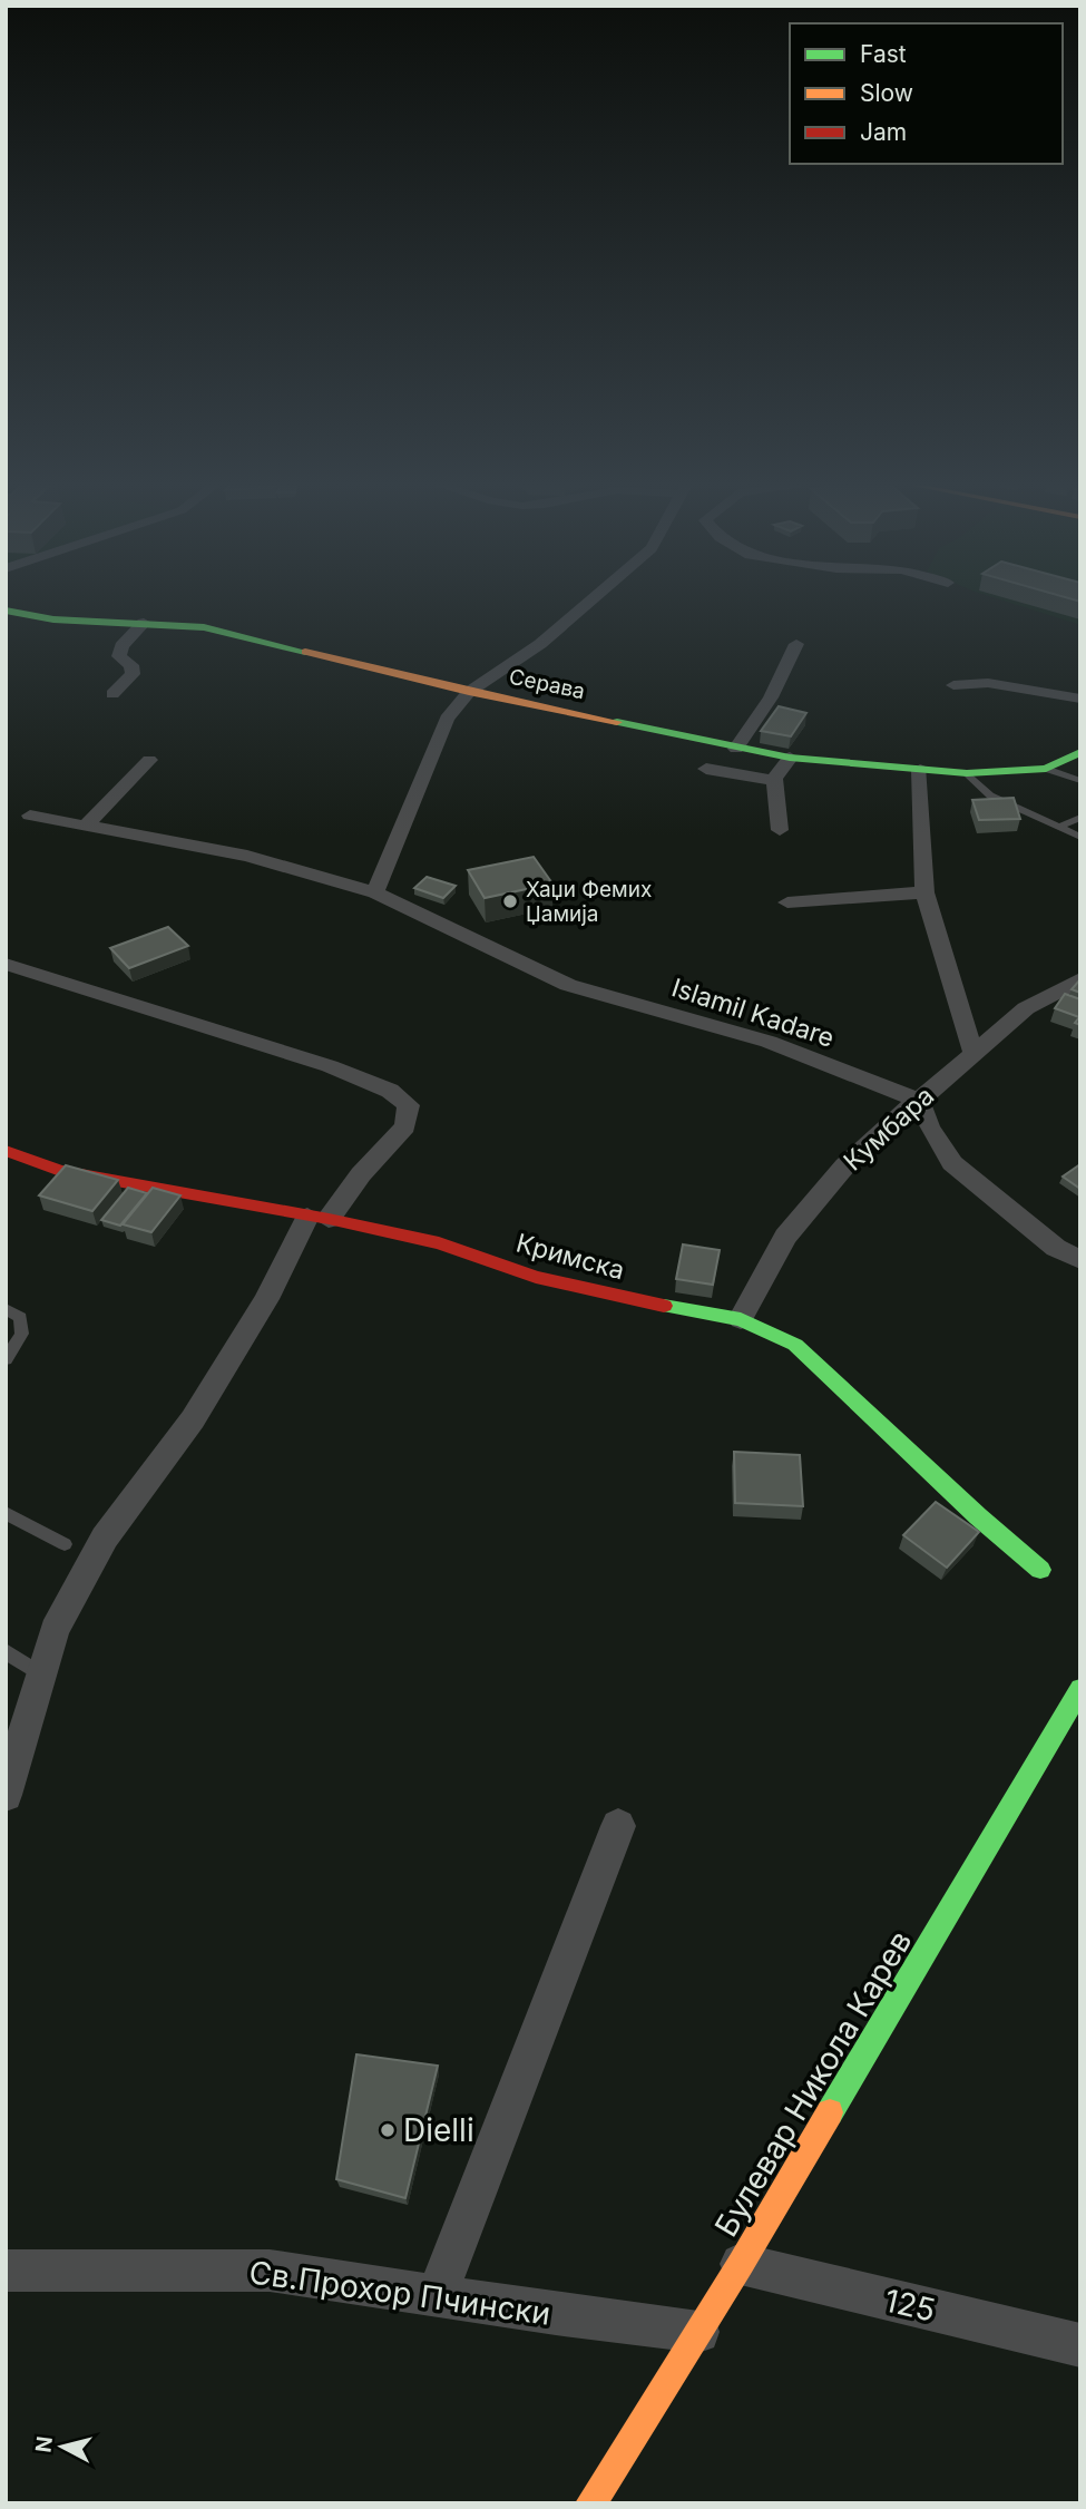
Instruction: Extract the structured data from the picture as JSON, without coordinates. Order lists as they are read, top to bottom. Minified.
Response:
{"streets":{"street":["Серава","Islamil Kadare","Кумбара","Кримска","Булевар Никола Карев","Св.Прохор Пчински","125"]},"crossings":[["Islamil Kadare","Кумбара"],["Кумбара","Кримска"],["Булевар Никола Карев","Св.Прохор Пчински"],["Булевар Никола Карев","125"]],"places":["Хаџи Фемих Џамија","Dielli"],"legend":["Fast","Slow","Jam"],"north":"left"}
